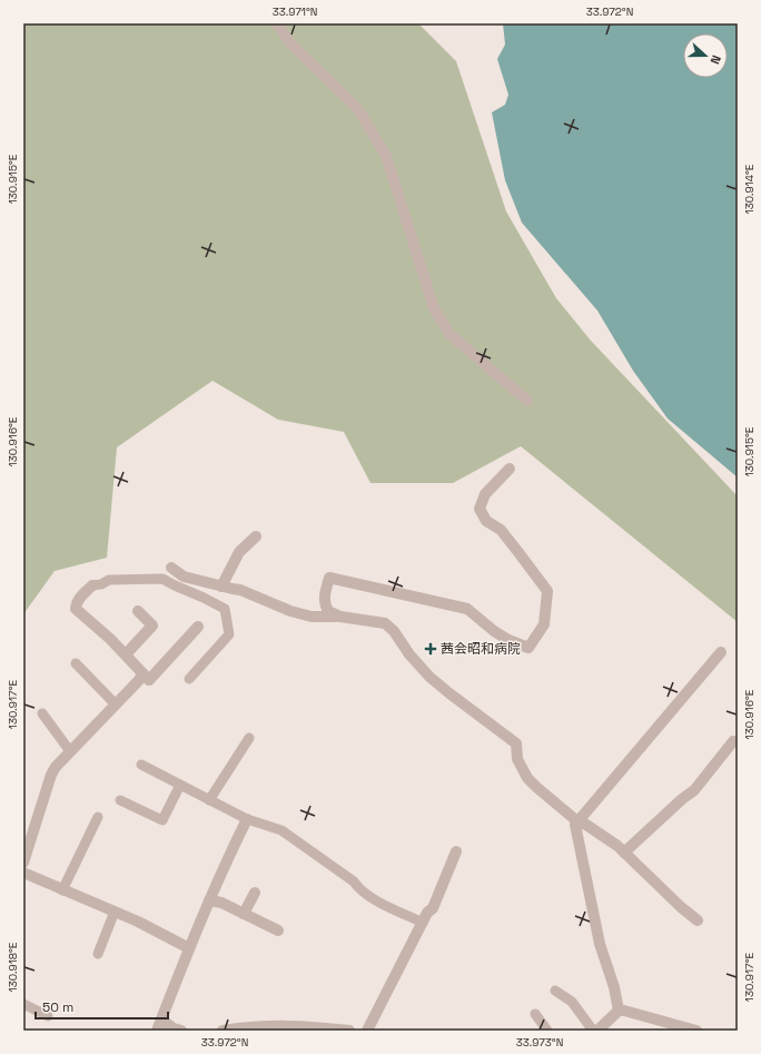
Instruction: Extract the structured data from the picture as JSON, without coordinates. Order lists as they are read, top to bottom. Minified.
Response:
{"places":{"health":["茜会昭和病院"]},"scale_bar":"50 m","north":"right","coordinates":["33.971°N","33.972°N","130.915°E","130.914°E","130.916°E","130.917°E","130.918°E","33.973°N"]}
